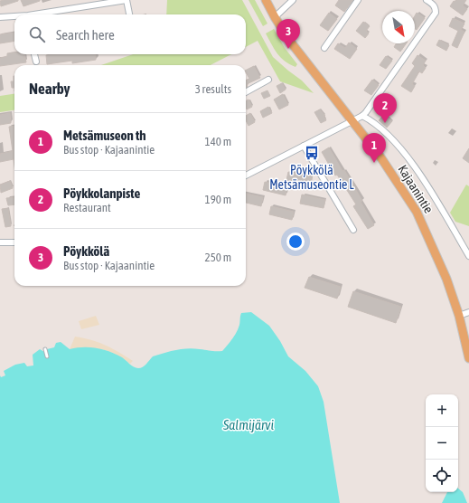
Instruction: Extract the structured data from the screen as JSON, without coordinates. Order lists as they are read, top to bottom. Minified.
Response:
{"streets":{"main road":["Kajaanintie"]},"water":["Salmijärvi"],"places":{"bus stop":["Pöykkölä Metsämuseontie L"]},"north":"bottom right","page":{"search":"Search here","pins":["3","2","1"],"heading":["Nearby","3 results"],"list":[{"mark":"1","name":"Metsämuseon th","note":"Bus stop · Kajaanintie","value":"140 m"},{"mark":"2","name":"Pöykkolanpiste","note":"Restaurant","value":"190 m"},{"mark":"3","name":"Pöykkölä","note":"Bus stop · Kajaanintie","value":"250 m"}],"map_buttons":["+","−"]}}
